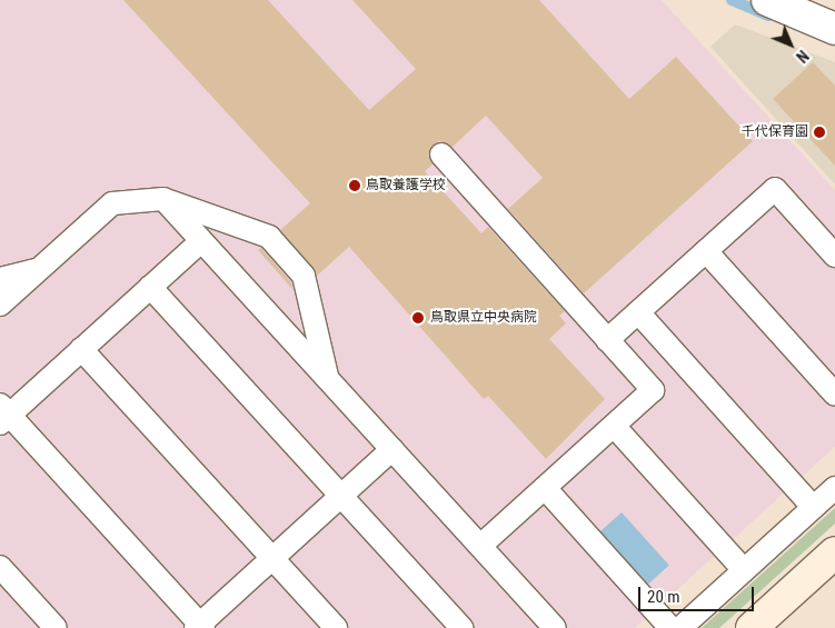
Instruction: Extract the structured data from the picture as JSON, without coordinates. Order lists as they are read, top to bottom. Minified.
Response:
{"places":["千代保育園","鳥取養護学校","鳥取県立中央病院"],"scale_bar":"20 m","north":"bottom right"}
